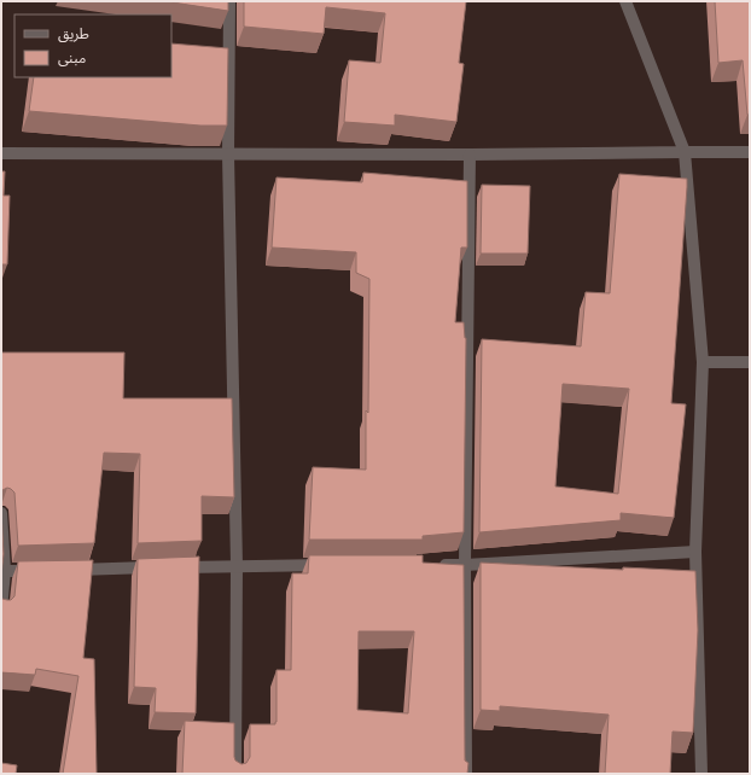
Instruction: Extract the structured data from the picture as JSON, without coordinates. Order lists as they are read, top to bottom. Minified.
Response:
{"legend":["طريق","مبنى"]}
